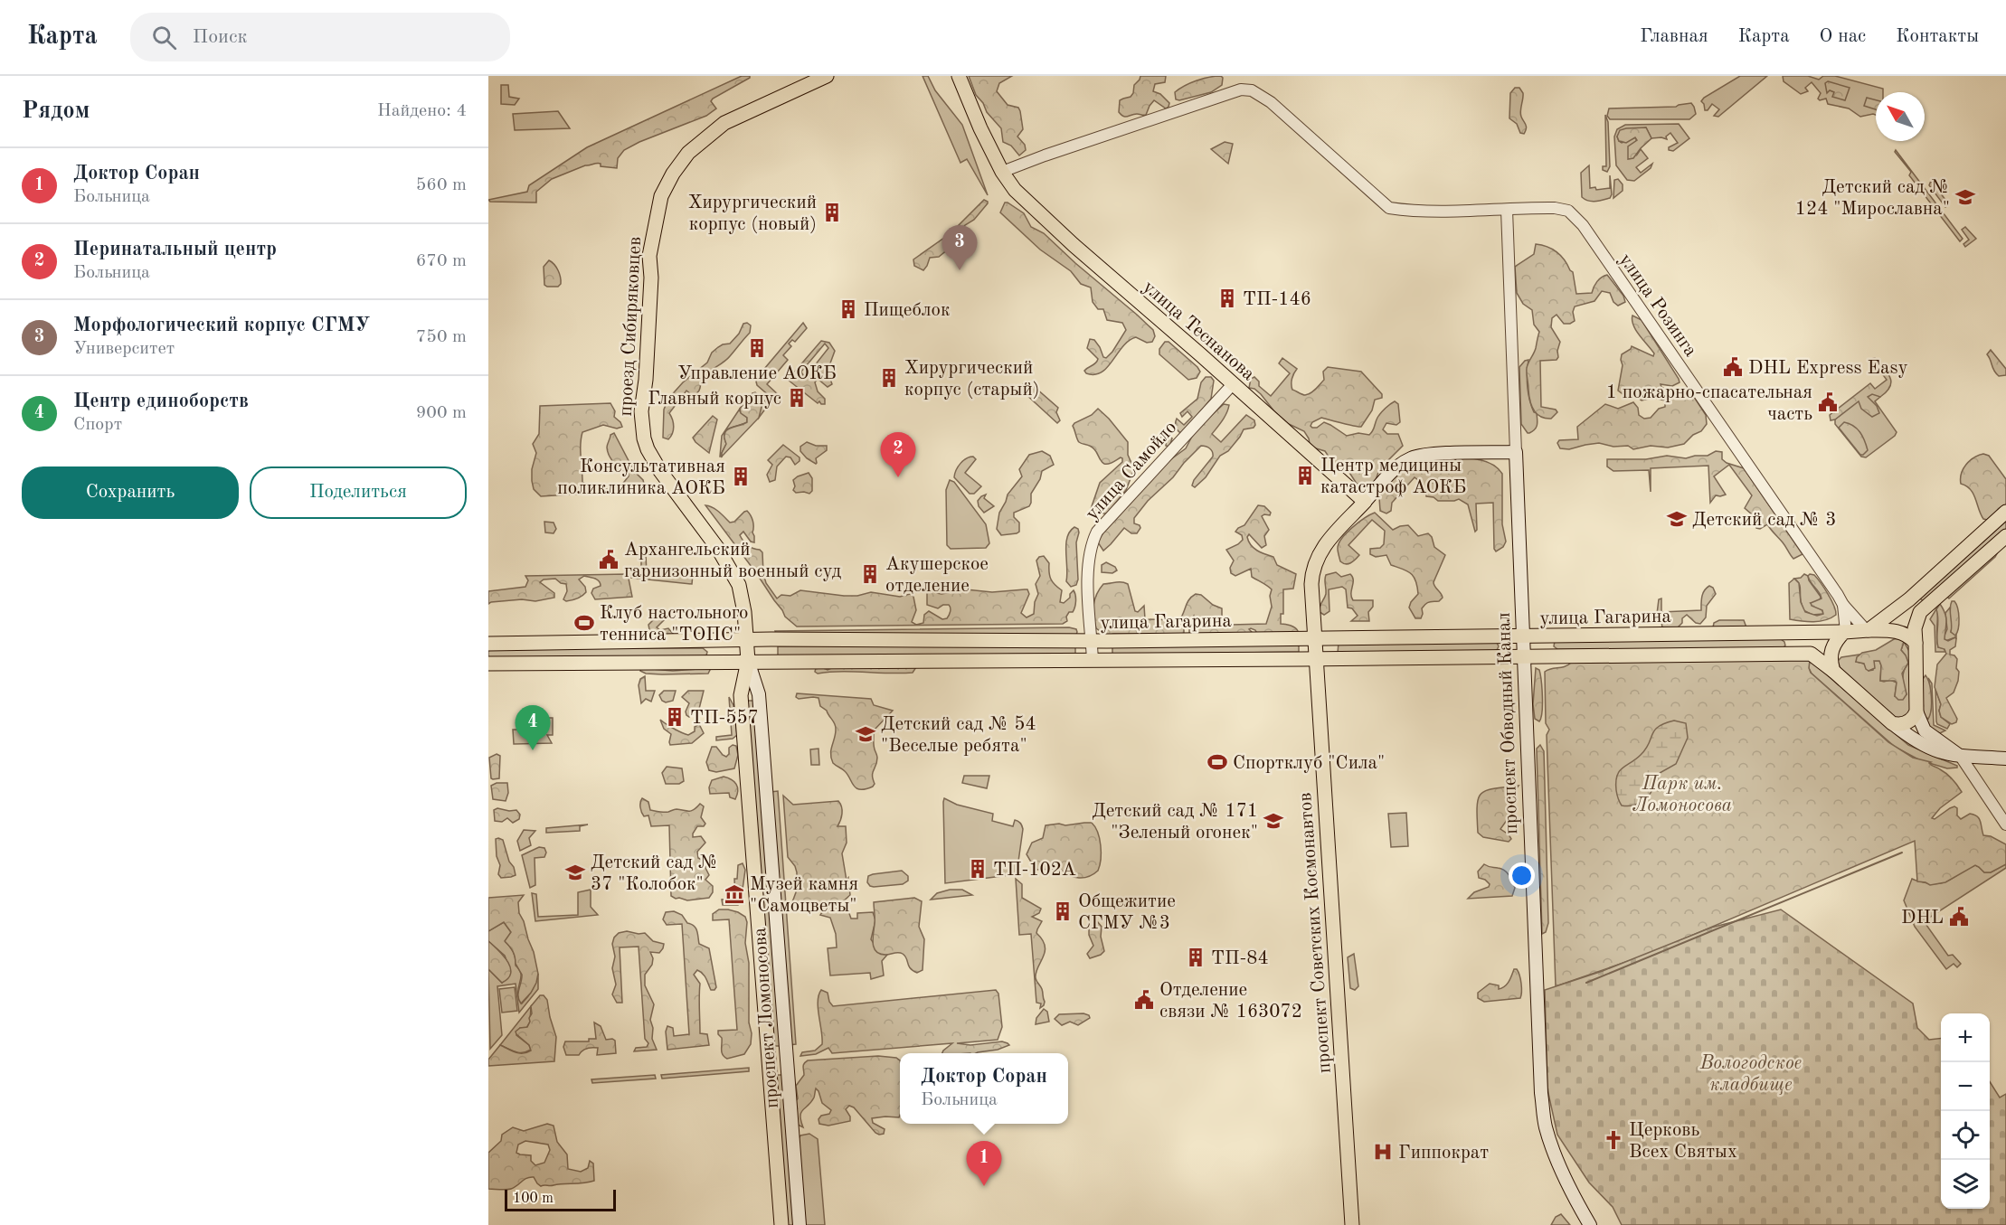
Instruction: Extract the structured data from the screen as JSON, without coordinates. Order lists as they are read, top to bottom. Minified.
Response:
{"streets":{"main road":["проезд Сибиряковцев","улица Теснанова","улица Гагарина","проспект Обводный Канал","проспект Советских Космонавтов","проспект Ломоносова"],"street":["улица Розинга","улица Самойло"]},"crossings":[["улица Розинга","улица Гагарина"],["улица Розинга","проспект Обводный Канал"],["проезд Сибиряковцев","улица Гагарина"],["проезд Сибиряковцев","проспект Ломоносова"],["улица Теснанова","улица Самойло"],["улица Теснанова","проспект Советских Космонавтов"],["улица Самойло","улица Гагарина"],["улица Гагарина","проспект Обводный Канал"],["улица Гагарина","проспект Советских Космонавтов"],["улица Гагарина","проспект Ломоносова"]],"parks":["Парк им. Ломоносова","Вологодское кладбище"],"places":{"school or university":["Детский сад № 124 \"Мирославна\"","Детский сад № 3","Детский сад № 54 \"Веселые ребята\"","Детский сад № 171 \"Зеленый огонек\"","Детский сад № 37 \"Колобок\""],"building":["Хирургический корпус (новый)","ТП-146","Пищеблок","Управление АОКБ","Хирургический корпус (старый)","Главный корпус","Центр медицины катастроф АОКБ","Консультативная поликлиника АОКБ","Акушерское отделение","ТП-557","ТП-102А","Общежитие СГМУ №3","ТП-84"],"public building":["DHL Express Easy","1 пожарно-спасательная часть","Архангельский гарнизонный военный суд","DHL","Отделение связи № 163072"],"sports":["Клуб настольного тенниса \"ТОПС\"","Спортклуб \"Сила\""],"museum":["Музей камня \"Самоцветы\""],"church":["Церковь Всех Святых"],"hospital":["Гиппократ"]},"scale_bar":"100 m","north":"top left","page":{"header":"Карта","search":"Поиск","nav":["Главная","Карта","О нас","Контакты"],"heading":["Рядом","Найдено: 4"],"list":[{"mark":"1","name":"Доктор Соран","note":"Больница","value":"560 m"},{"mark":"2","name":"Перинатальный центр","note":"Больница","value":"670 m"},{"mark":"3","name":"Морфологический корпус СГМУ","note":"Университет","value":"750 m"},{"mark":"4","name":"Центр единоборств","note":"Спорт","value":"900 m"}],"pins":["3","2","4","1"],"buttons":["Сохранить","Поделиться"],"map_buttons":["+","−"],"popup":["Доктор Соран","Больница"],"scale":"100 m"}}
